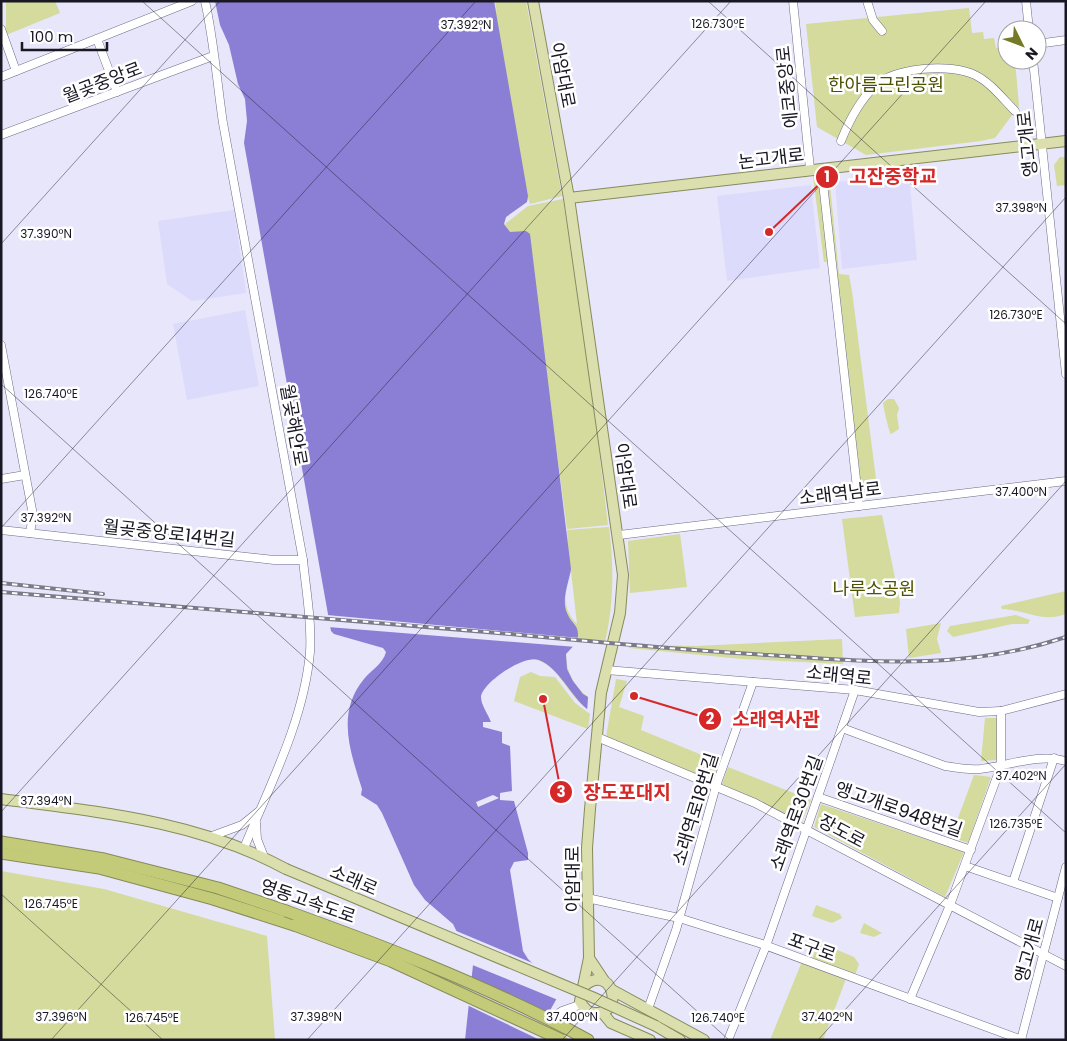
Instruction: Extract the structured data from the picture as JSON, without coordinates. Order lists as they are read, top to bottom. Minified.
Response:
{"streets":{"highway":["영동고속도로"],"main road":["아암대로","논고개로","소래로"],"street":["월곶중앙로","에코중앙로","앵고개로","월곶해안로","소래역남로","월곶중앙로14번길","소래역로","소래역로18번길","앵고개로948번길","소래역로30번길","장도로","포구로"]},"crossings":[["아암대로","논고개로"],["아암대로","소래역남로"],["아암대로","소래역로"],["아암대로","장도로"],["아암대로","포구로"],["월곶중앙로","월곶해안로"],["에코중앙로","논고개로"],["앵고개로","논고개로"],["앵고개로","앵고개로948번길"],["앵고개로","장도로"],["앵고개로","포구로"],["월곶해안로","월곶중앙로14번길"],["월곶해안로","소래로"],["소래역로","소래역로18번길"],["소래역로","소래역로30번길"],["소래역로18번길","장도로"],["소래역로18번길","포구로"],["앵고개로948번길","소래역로30번길"],["소래역로30번길","장도로"],["소래역로30번길","포구로"]],"parks":["한아름근린공원","나루소공원"],"places":["고잔중학교","소래역사관","장도포대지"],"scale_bar":"100 m","north":"bottom right","coordinates":["126.730°E","37.392°N","37.398°N","37.390°N","126.740°E","37.400°N","37.402°N","37.394°N","126.735°E","126.745°E","37.396°N"]}
